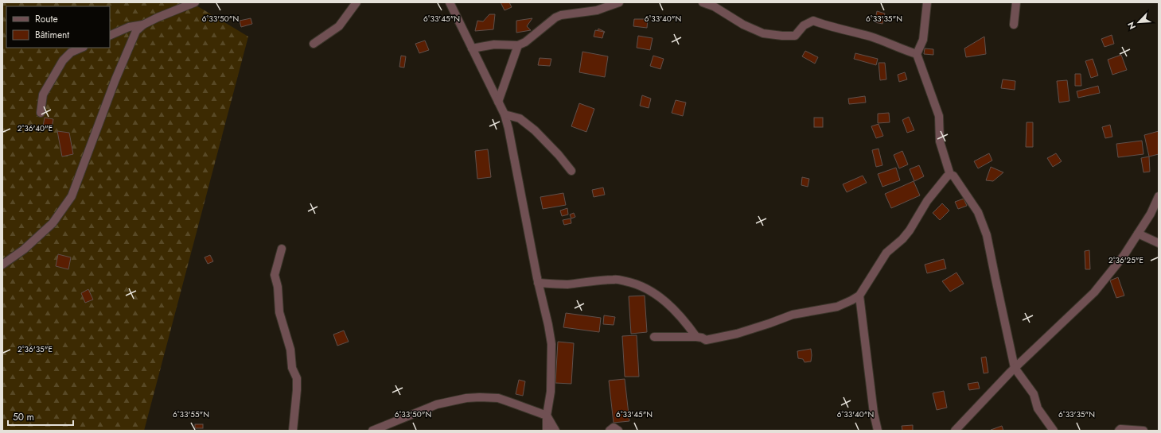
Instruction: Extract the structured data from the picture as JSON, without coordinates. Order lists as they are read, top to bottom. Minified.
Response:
{"legend":["Route","Bâtiment"],"scale_bar":"50 m","north":"bottom left","coordinates":["6°33'50\"N","6°33'45\"N","6°33'40\"N","6°33'35\"N","2°36'40\"E","2°36'25\"E","2°36'35\"E","6°33'55\"N"]}
